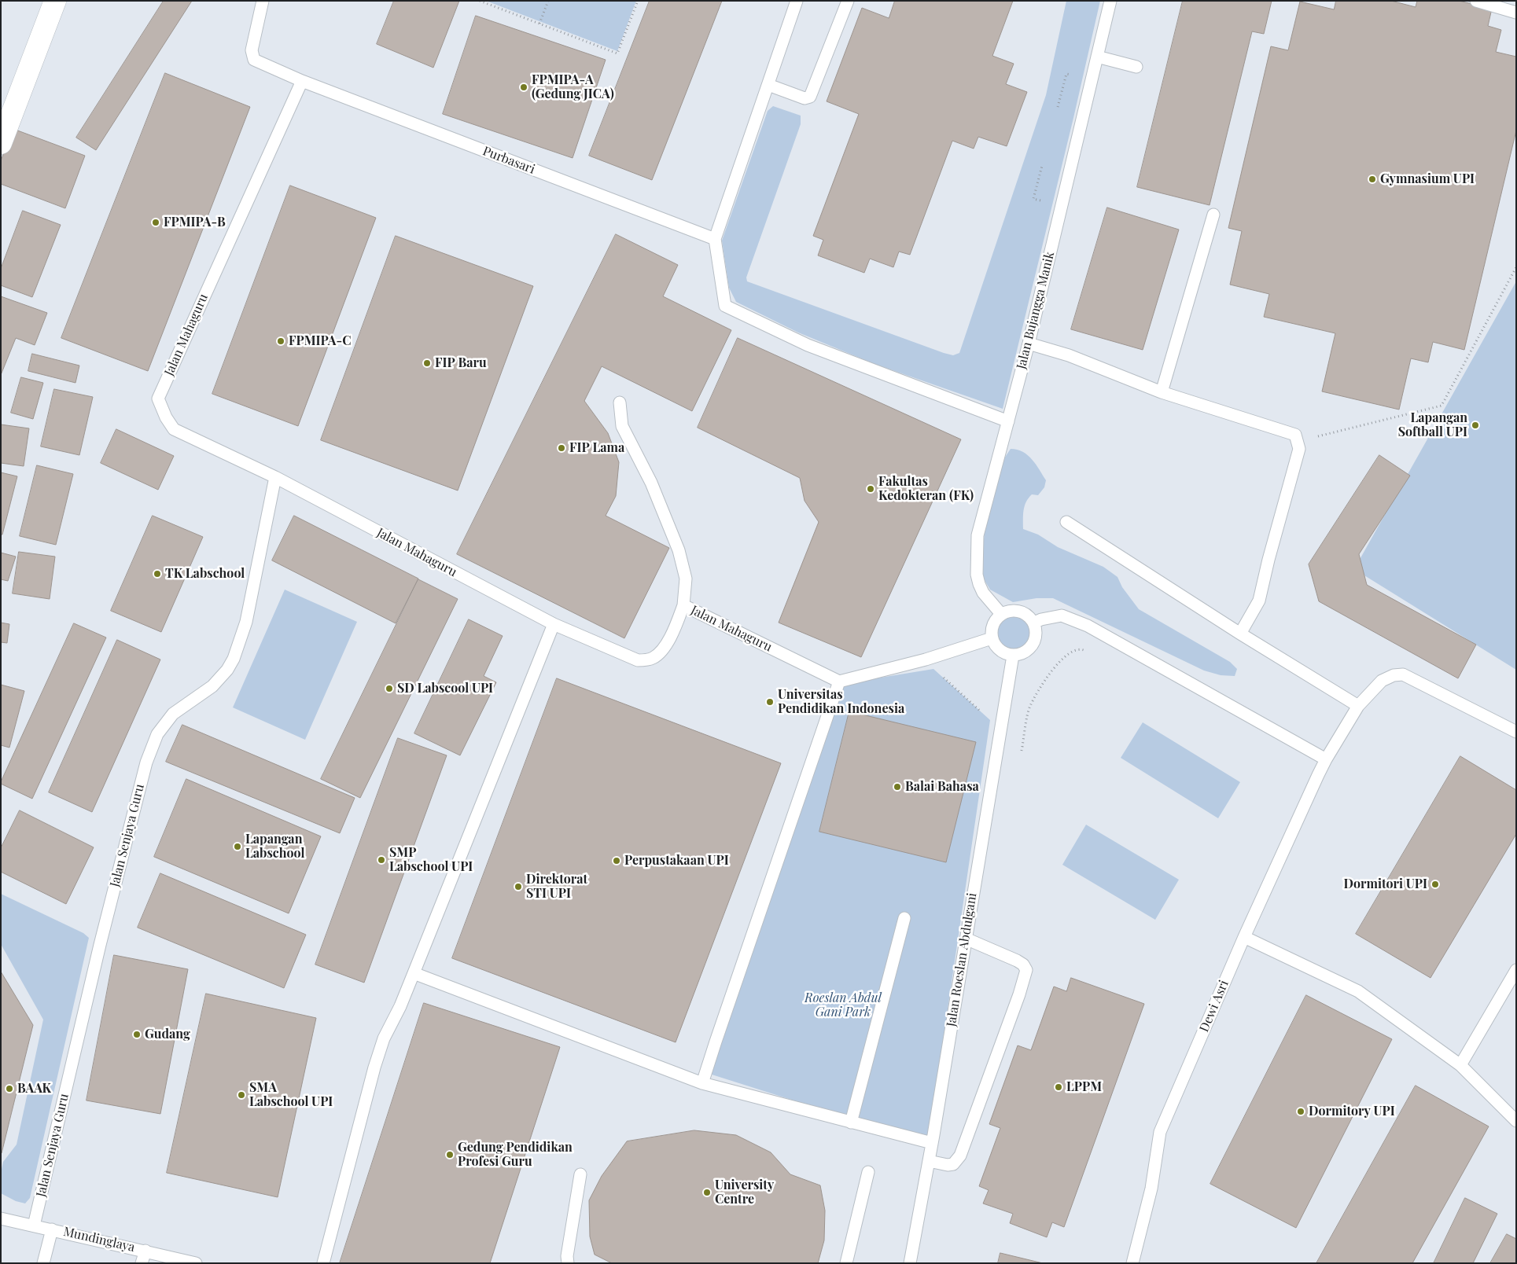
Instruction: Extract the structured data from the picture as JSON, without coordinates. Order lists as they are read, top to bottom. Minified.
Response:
{"streets":{"lane":["Purbasari","Jalan Bujangga Manik","Jalan Mahaguru","Jalan Senjaya Guru","Jalan Roeslan Abdulgani","Dewi Asri","Mundinglaya"]},"crossings":[["Purbasari","Jalan Mahaguru"],["Jalan Bujangga Manik","Jalan Roeslan Abdulgani"],["Jalan Mahaguru","Jalan Senjaya Guru"],["Jalan Senjaya Guru","Mundinglaya"]],"parks":["Roeslan Abdul Gani Park"],"places":["FPMIPA-A (Gedung JICA)","Gymnasium UPI","FPMIPA-B","FPMIPA-C","FIP Baru","Lapangan Softball UPI","FIP Lama","Fakultas Kedokteran (FK)","TK Labschool","SD Labscool UPI","Universitas Pendidikan Indonesia","Balai Bahasa","Lapangan Labschool","SMP Labschool UPI","Perpustakaan UPI","Dormitori UPI","Direktorat STI UPI","Gudang","LPPM","BAAK","SMA Labschool UPI","Dormitory UPI","Gedung Pendidikan Profesi Guru","University Centre"]}
